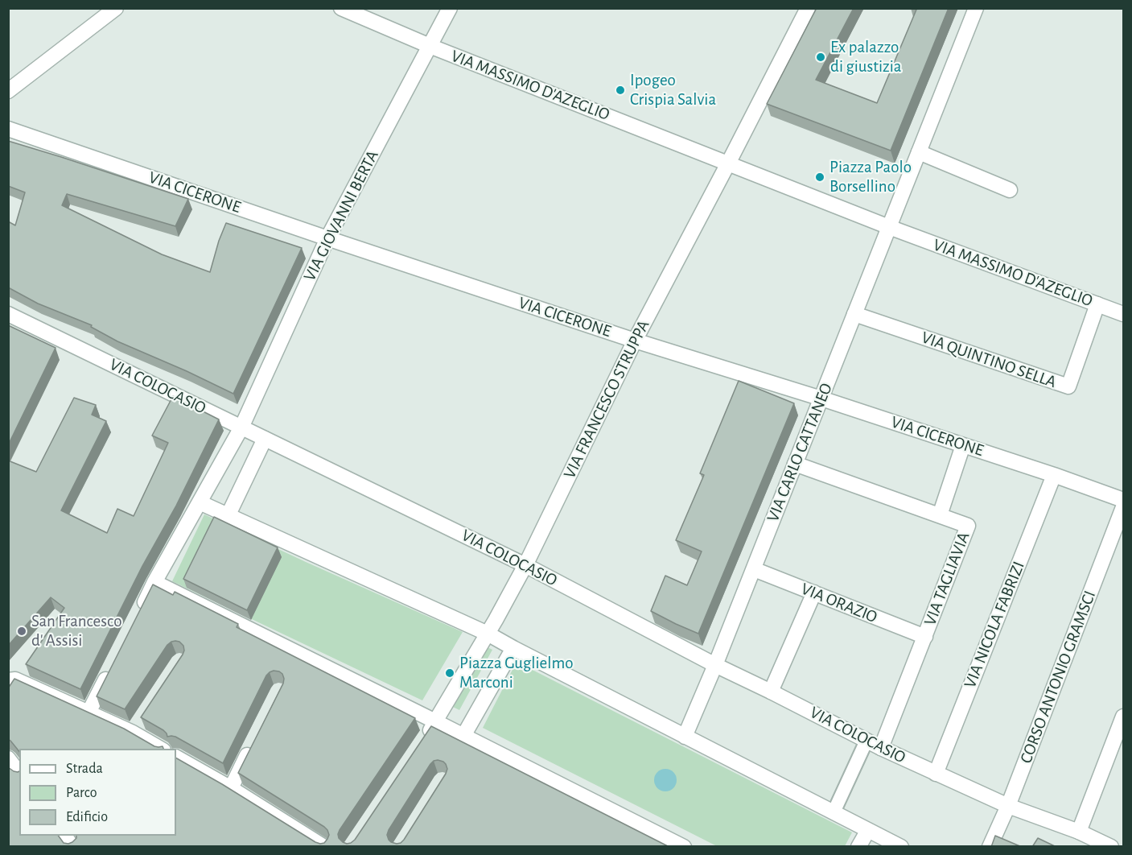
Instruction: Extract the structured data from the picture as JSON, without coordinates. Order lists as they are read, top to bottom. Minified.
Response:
{"streets":{"street":["VIA MASSIMO D'AZEGLIO","VIA CICERONE","VIA GIOVANNI BERTA","VIA QUINTINO SELLA","VIA COLOCASIO","VIA FRANCESCO STRUPPA","VIA CARLO CATTANEO","VIA TAGLIAVIA","VIA ORAZIO","VIA NICOLA FABRIZI","CORSO ANTONIO GRAMSCI"]},"crossings":[["VIA MASSIMO D'AZEGLIO","VIA GIOVANNI BERTA"],["VIA MASSIMO D'AZEGLIO","VIA QUINTINO SELLA"],["VIA MASSIMO D'AZEGLIO","VIA FRANCESCO STRUPPA"],["VIA MASSIMO D'AZEGLIO","VIA CARLO CATTANEO"],["VIA CICERONE","VIA GIOVANNI BERTA"],["VIA CICERONE","VIA FRANCESCO STRUPPA"],["VIA CICERONE","VIA CARLO CATTANEO"],["VIA CICERONE","VIA NICOLA FABRIZI"],["VIA GIOVANNI BERTA","VIA COLOCASIO"],["VIA QUINTINO SELLA","VIA CARLO CATTANEO"],["VIA COLOCASIO","VIA FRANCESCO STRUPPA"],["VIA COLOCASIO","VIA CARLO CATTANEO"],["VIA COLOCASIO","VIA TAGLIAVIA"],["VIA COLOCASIO","VIA NICOLA FABRIZI"],["VIA COLOCASIO","CORSO ANTONIO GRAMSCI"],["VIA CARLO CATTANEO","VIA TAGLIAVIA"],["VIA CARLO CATTANEO","VIA ORAZIO"],["VIA TAGLIAVIA","VIA ORAZIO"]],"places":["Ex palazzo di giustizia","Ipogeo Crispia Salvia","Piazza Paolo Borsellino","San Francesco d' Assisi","Piazza Guglielmo Marconi"],"legend":["Strada","Parco","Edificio"]}
